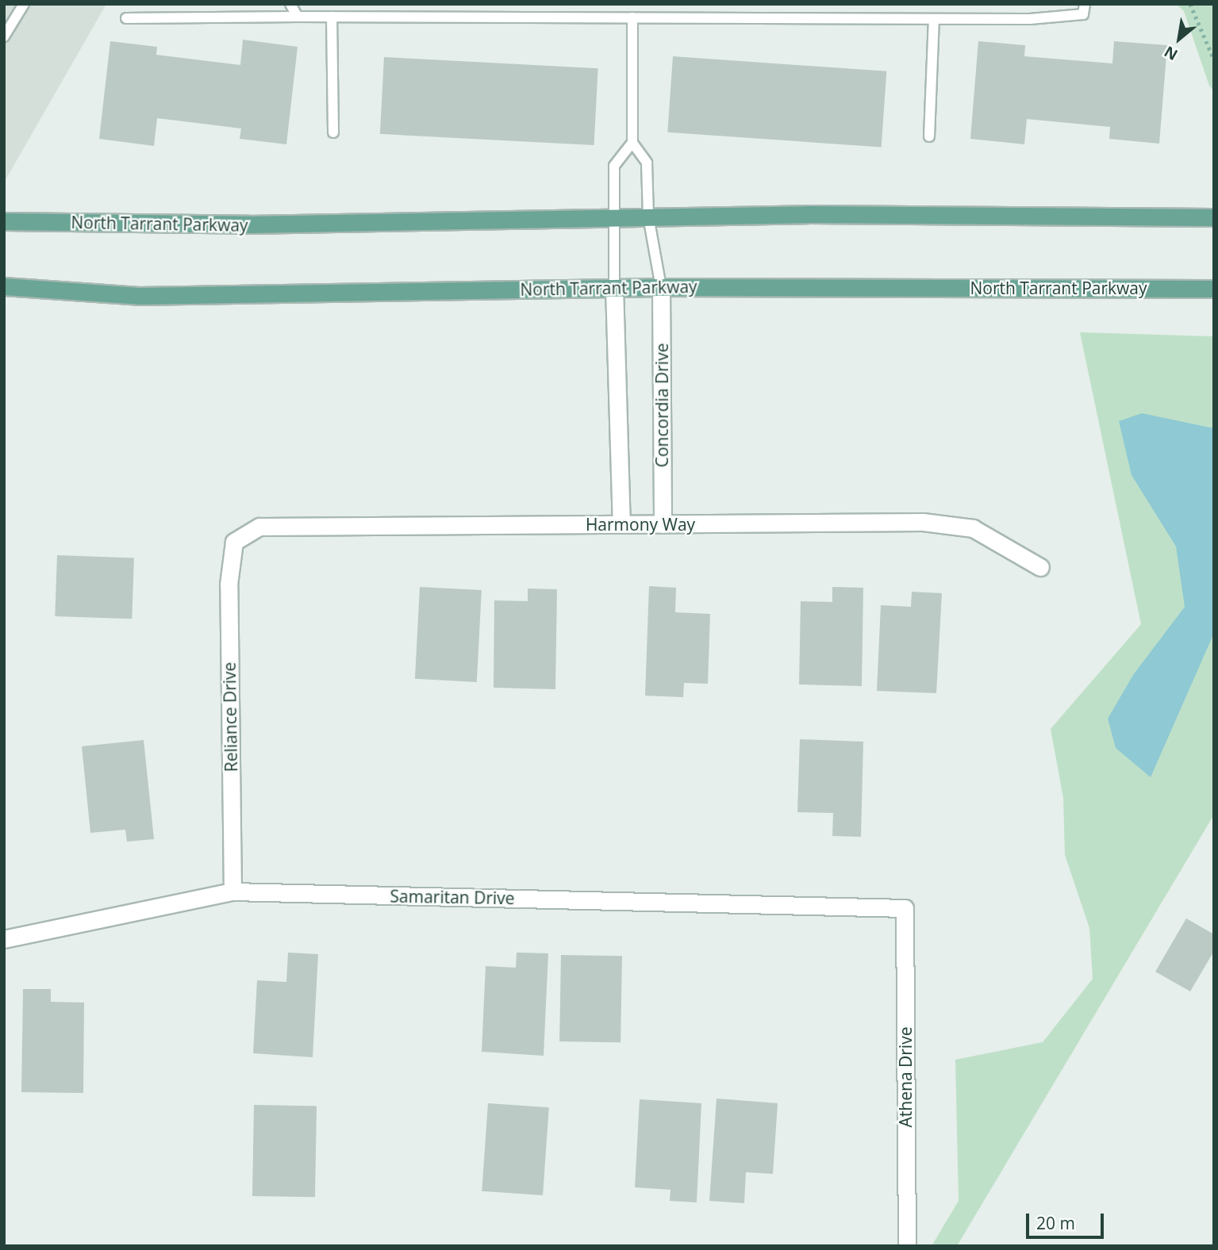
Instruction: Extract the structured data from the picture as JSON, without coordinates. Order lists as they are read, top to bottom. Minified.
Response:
{"streets":{"main road":["North Tarrant Parkway"],"street":["Concordia Drive","Harmony Way","Reliance Drive","Samaritan Drive","Athena Drive"]},"crossings":[["North Tarrant Parkway","Concordia Drive"],["Concordia Drive","Harmony Way"],["Harmony Way","Reliance Drive"],["Reliance Drive","Samaritan Drive"],["Samaritan Drive","Athena Drive"]],"scale_bar":"20 m","north":"bottom left"}
